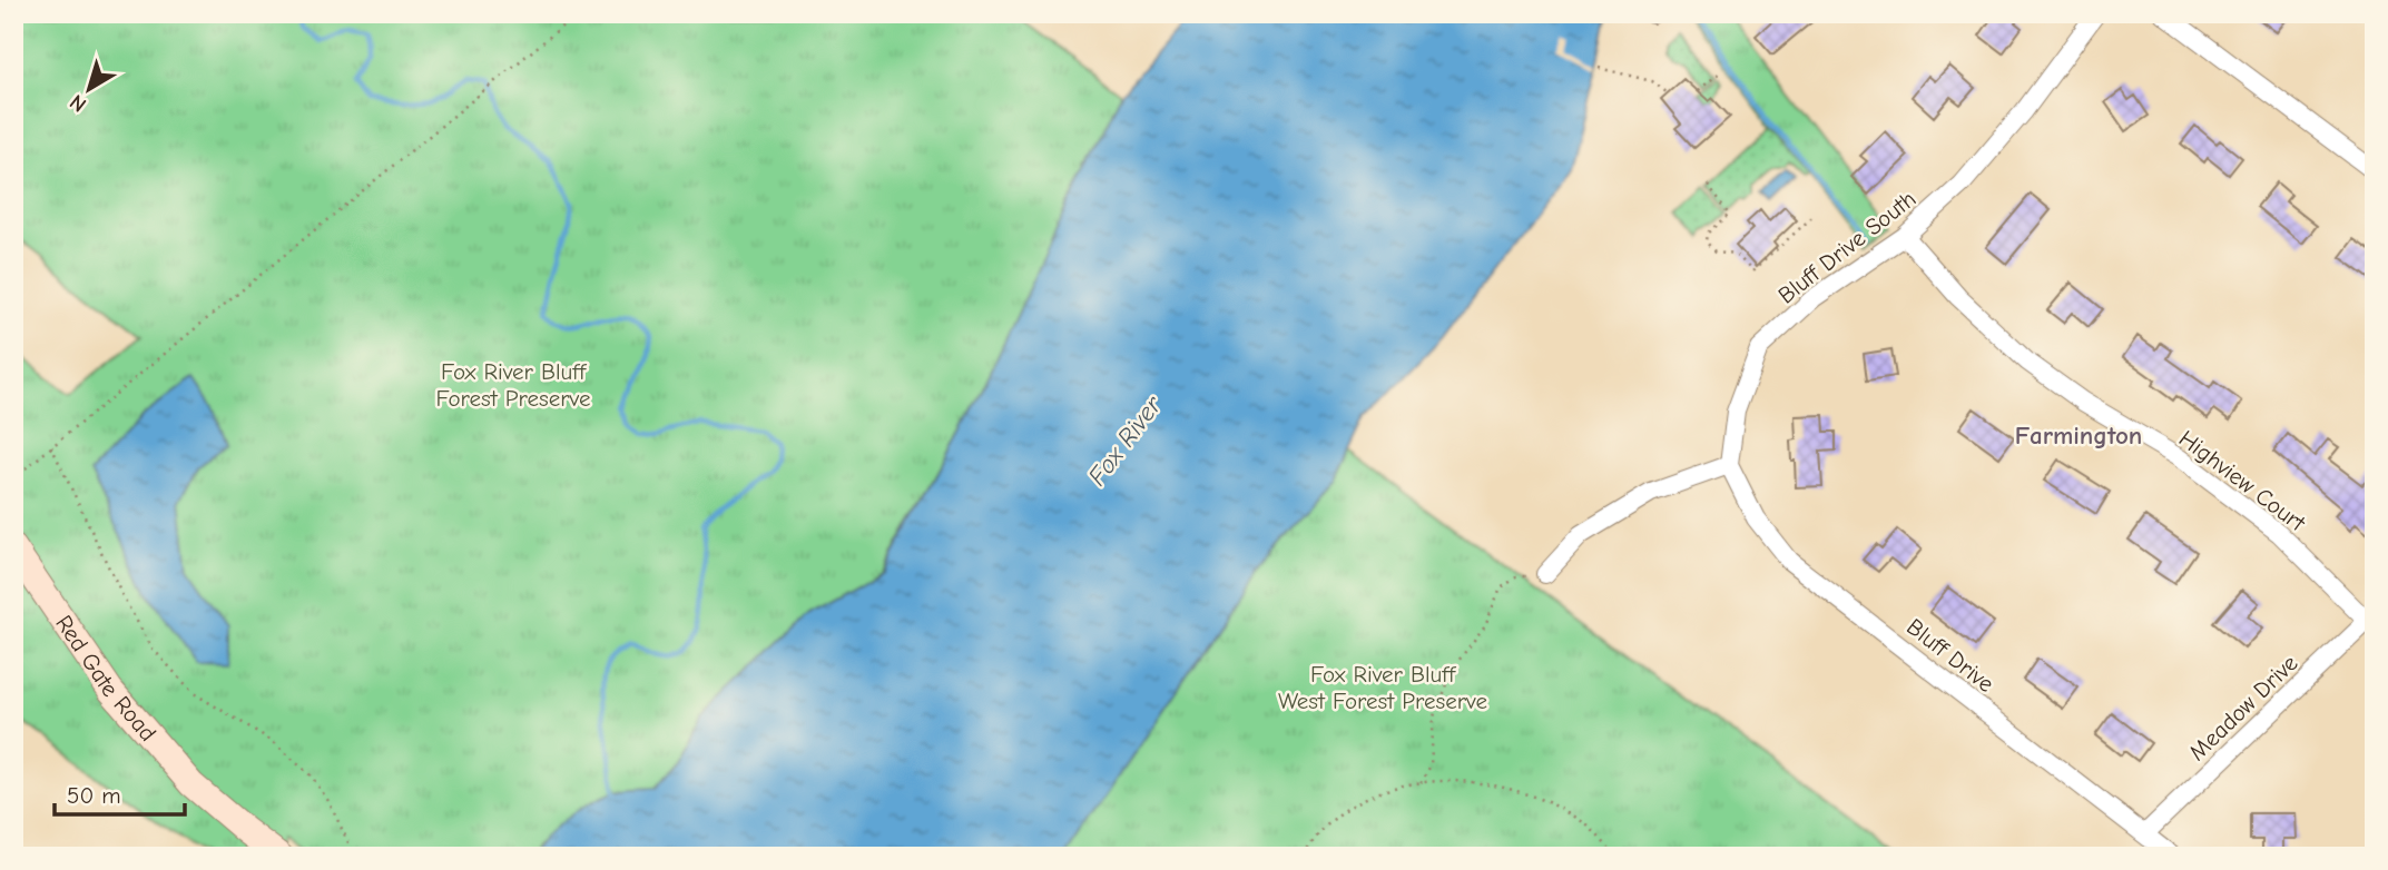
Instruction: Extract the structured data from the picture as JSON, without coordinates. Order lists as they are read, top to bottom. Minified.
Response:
{"streets":{"main road":["Red Gate Road"],"street":["Bluff Drive South","Highview Court","Bluff Drive","Meadow Drive"]},"crossings":[["Bluff Drive South","Highview Court"],["Bluff Drive South","Bluff Drive"],["Highview Court","Meadow Drive"],["Bluff Drive","Meadow Drive"]],"districts":["Farmington"],"water":["Fox River"],"parks":["Fox River Bluff Forest Preserve","Fox River Bluff West Forest Preserve"],"scale_bar":"50 m","north":"bottom left"}
